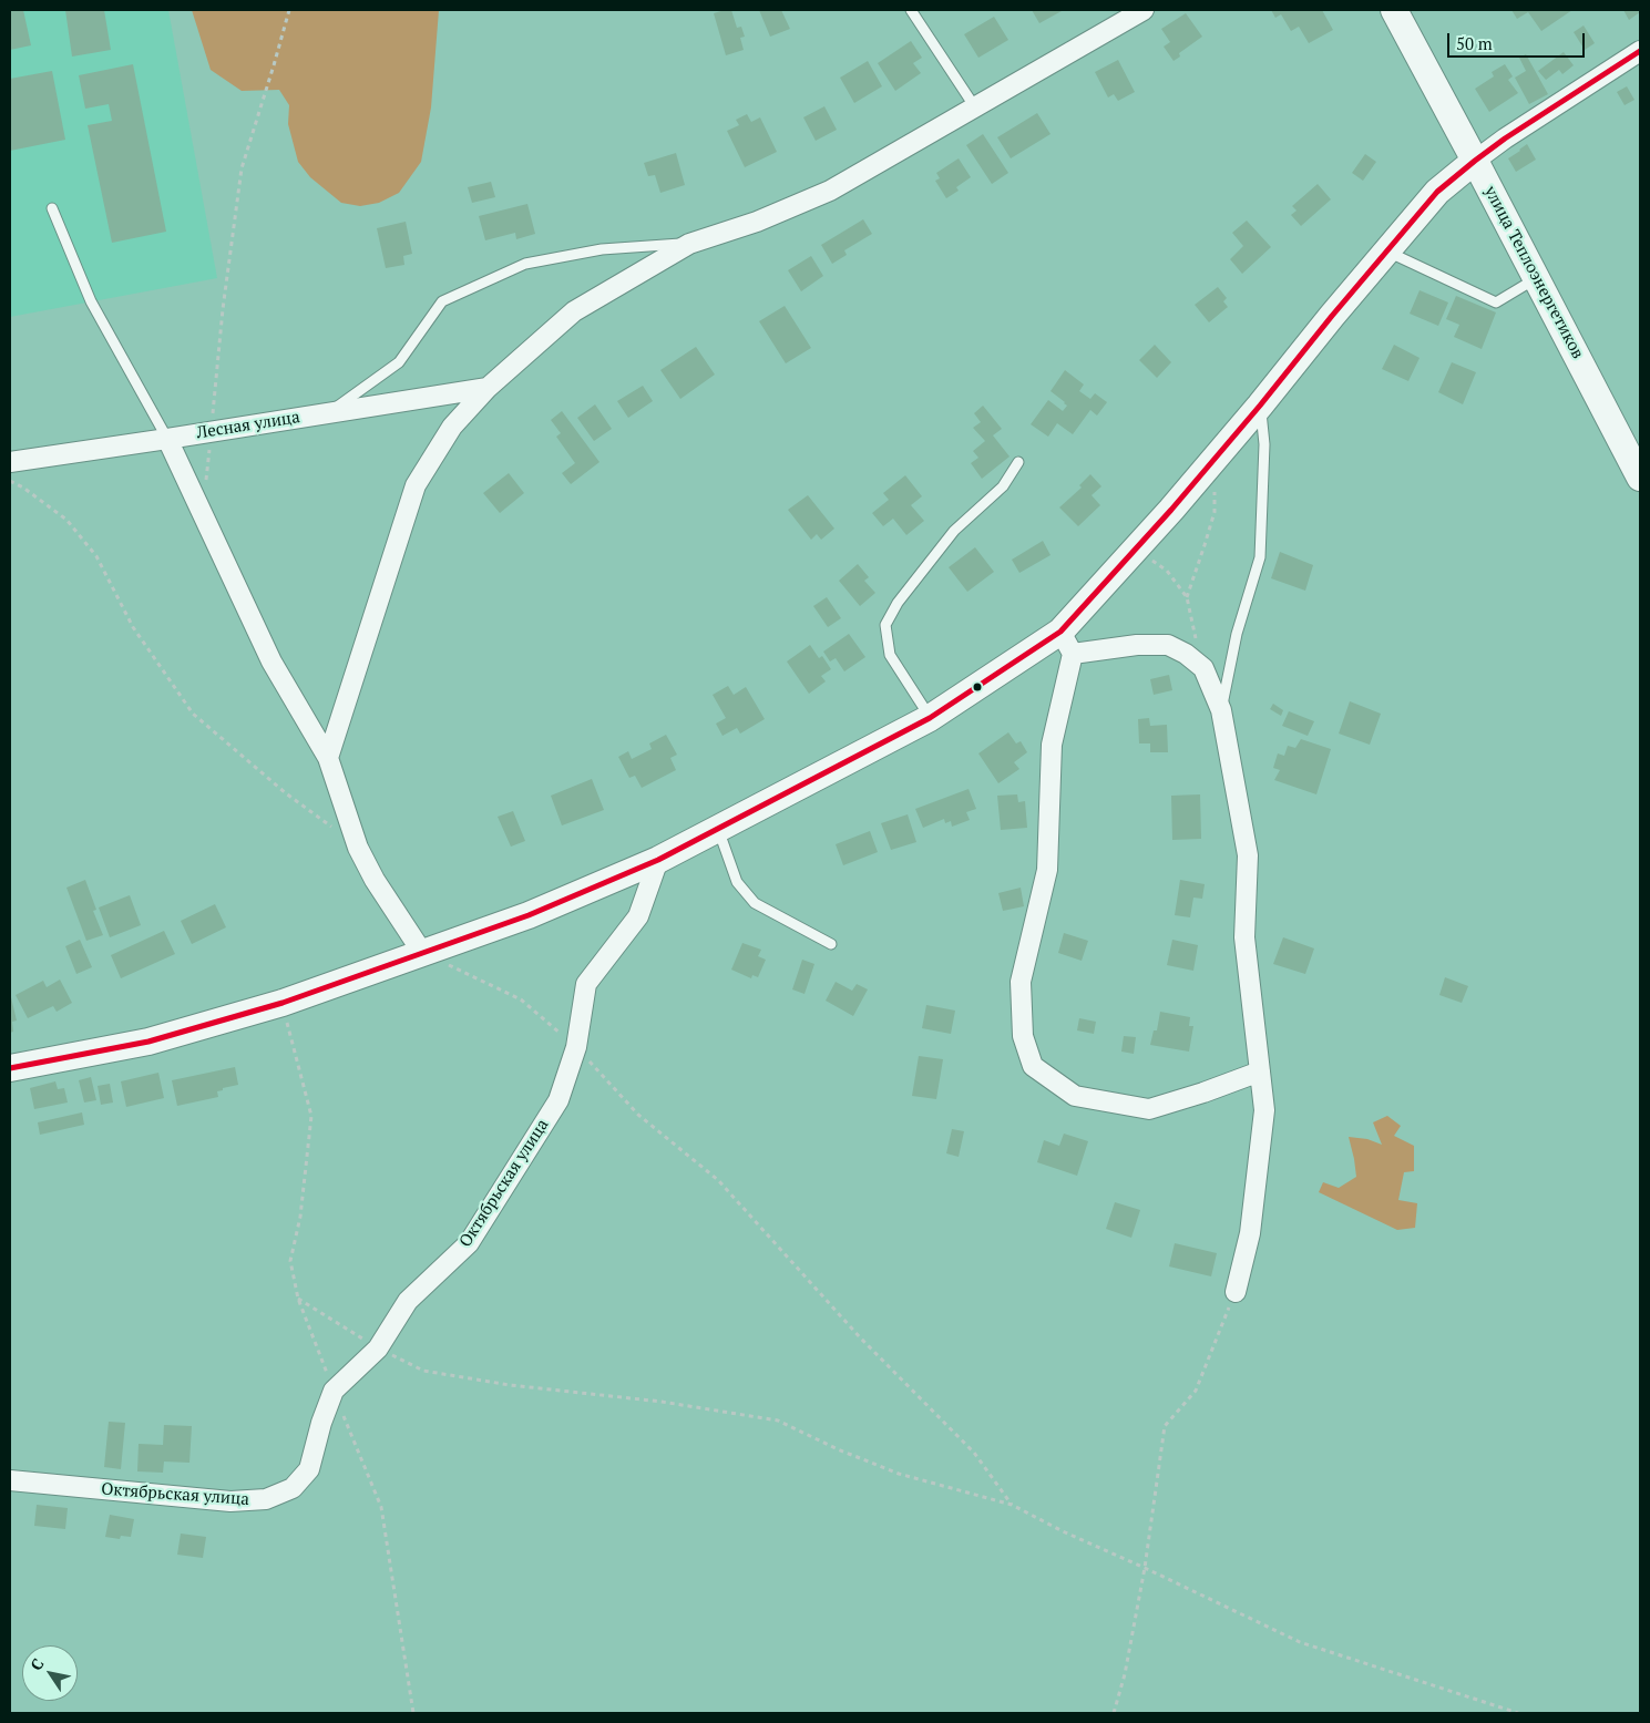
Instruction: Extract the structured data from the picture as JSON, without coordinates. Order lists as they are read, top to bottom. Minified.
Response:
{"streets":{"street":["улица Теплоэнергетиков","Лесная улица","Октябрьская улица"]},"scale_bar":"50 m","north":"top left"}
